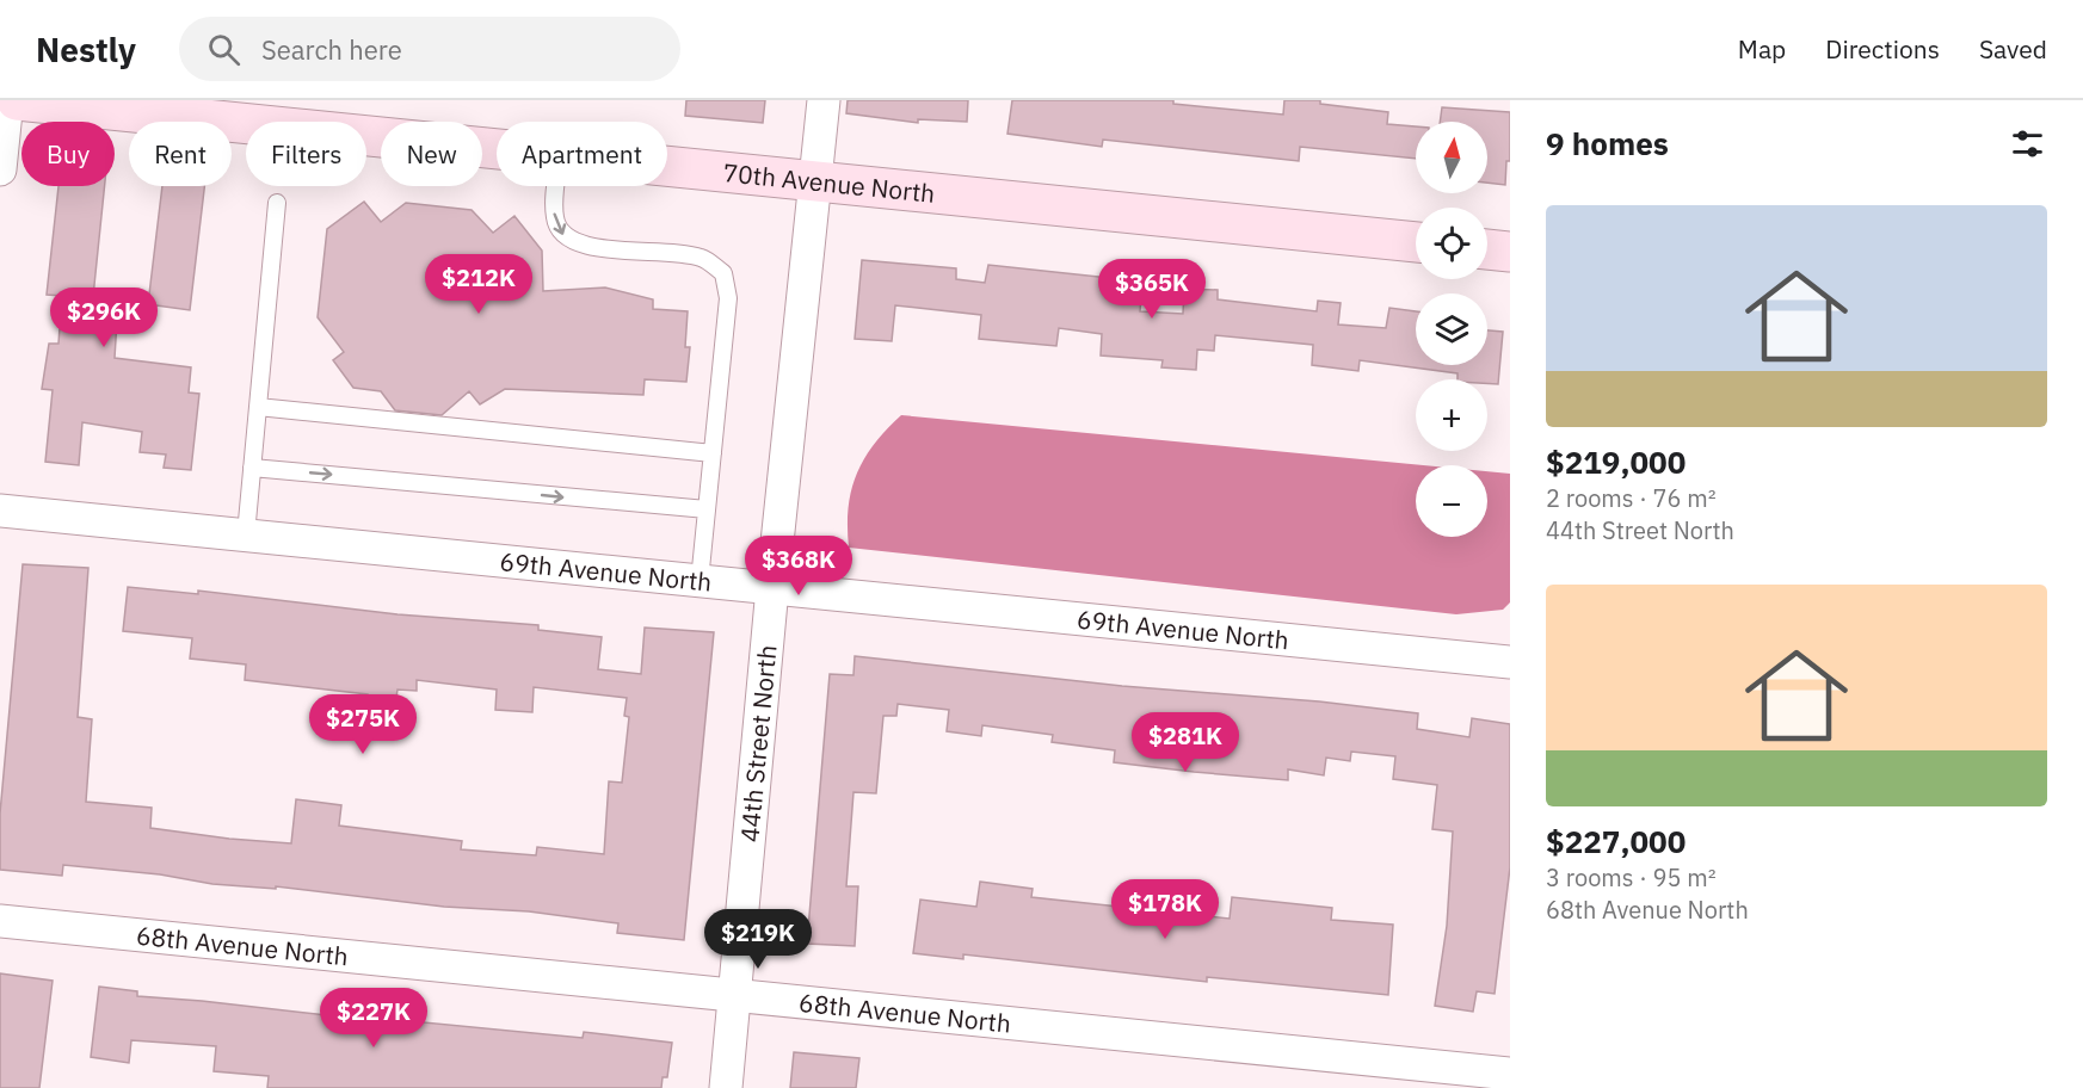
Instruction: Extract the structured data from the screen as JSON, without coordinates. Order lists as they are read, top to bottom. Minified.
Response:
{"streets":{"street":["70th Avenue North","69th Avenue North","44th Street North","68th Avenue North"]},"crossings":[["70th Avenue North","44th Street North"],["69th Avenue North","44th Street North"],["44th Street North","68th Avenue North"]],"north":"top","page":{"header":"Nestly","search":"Search here","nav":["Map","Directions","Saved"],"heading":"9 homes","map_buttons":["+","−"],"chip":["Buy","Rent","Filters","New","Apartment"],"list":[{"name":"$219,000","note":"2 rooms · 76 m² · 44th Street North"},{"name":"$227,000","note":"3 rooms · 95 m² · 68th Avenue North"}],"price":["$212K","$365K","$296K","$368K","$275K","$281K","$178K","$219K","$227K"]}}
